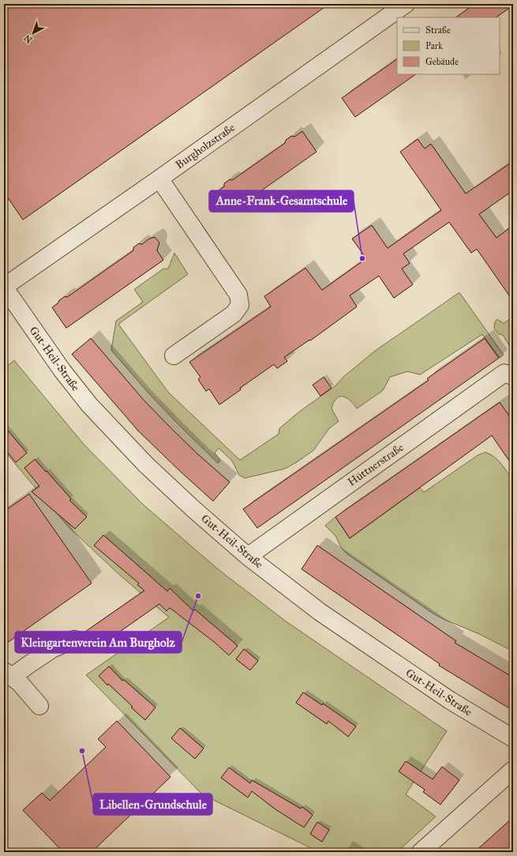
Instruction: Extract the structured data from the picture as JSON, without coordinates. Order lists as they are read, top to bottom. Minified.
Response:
{"streets":{"street":["Burgholzstraße","Gut-Heil-Straße","Hüttnerstraße"]},"crossings":[["Burgholzstraße","Gut-Heil-Straße"],["Gut-Heil-Straße","Hüttnerstraße"]],"places":["Anne-Frank-Gesamtschule","Kleingartenverein Am Burgholz","Libellen-Grundschule"],"legend":["Straße","Park","Gebäude"],"north":"bottom left"}
